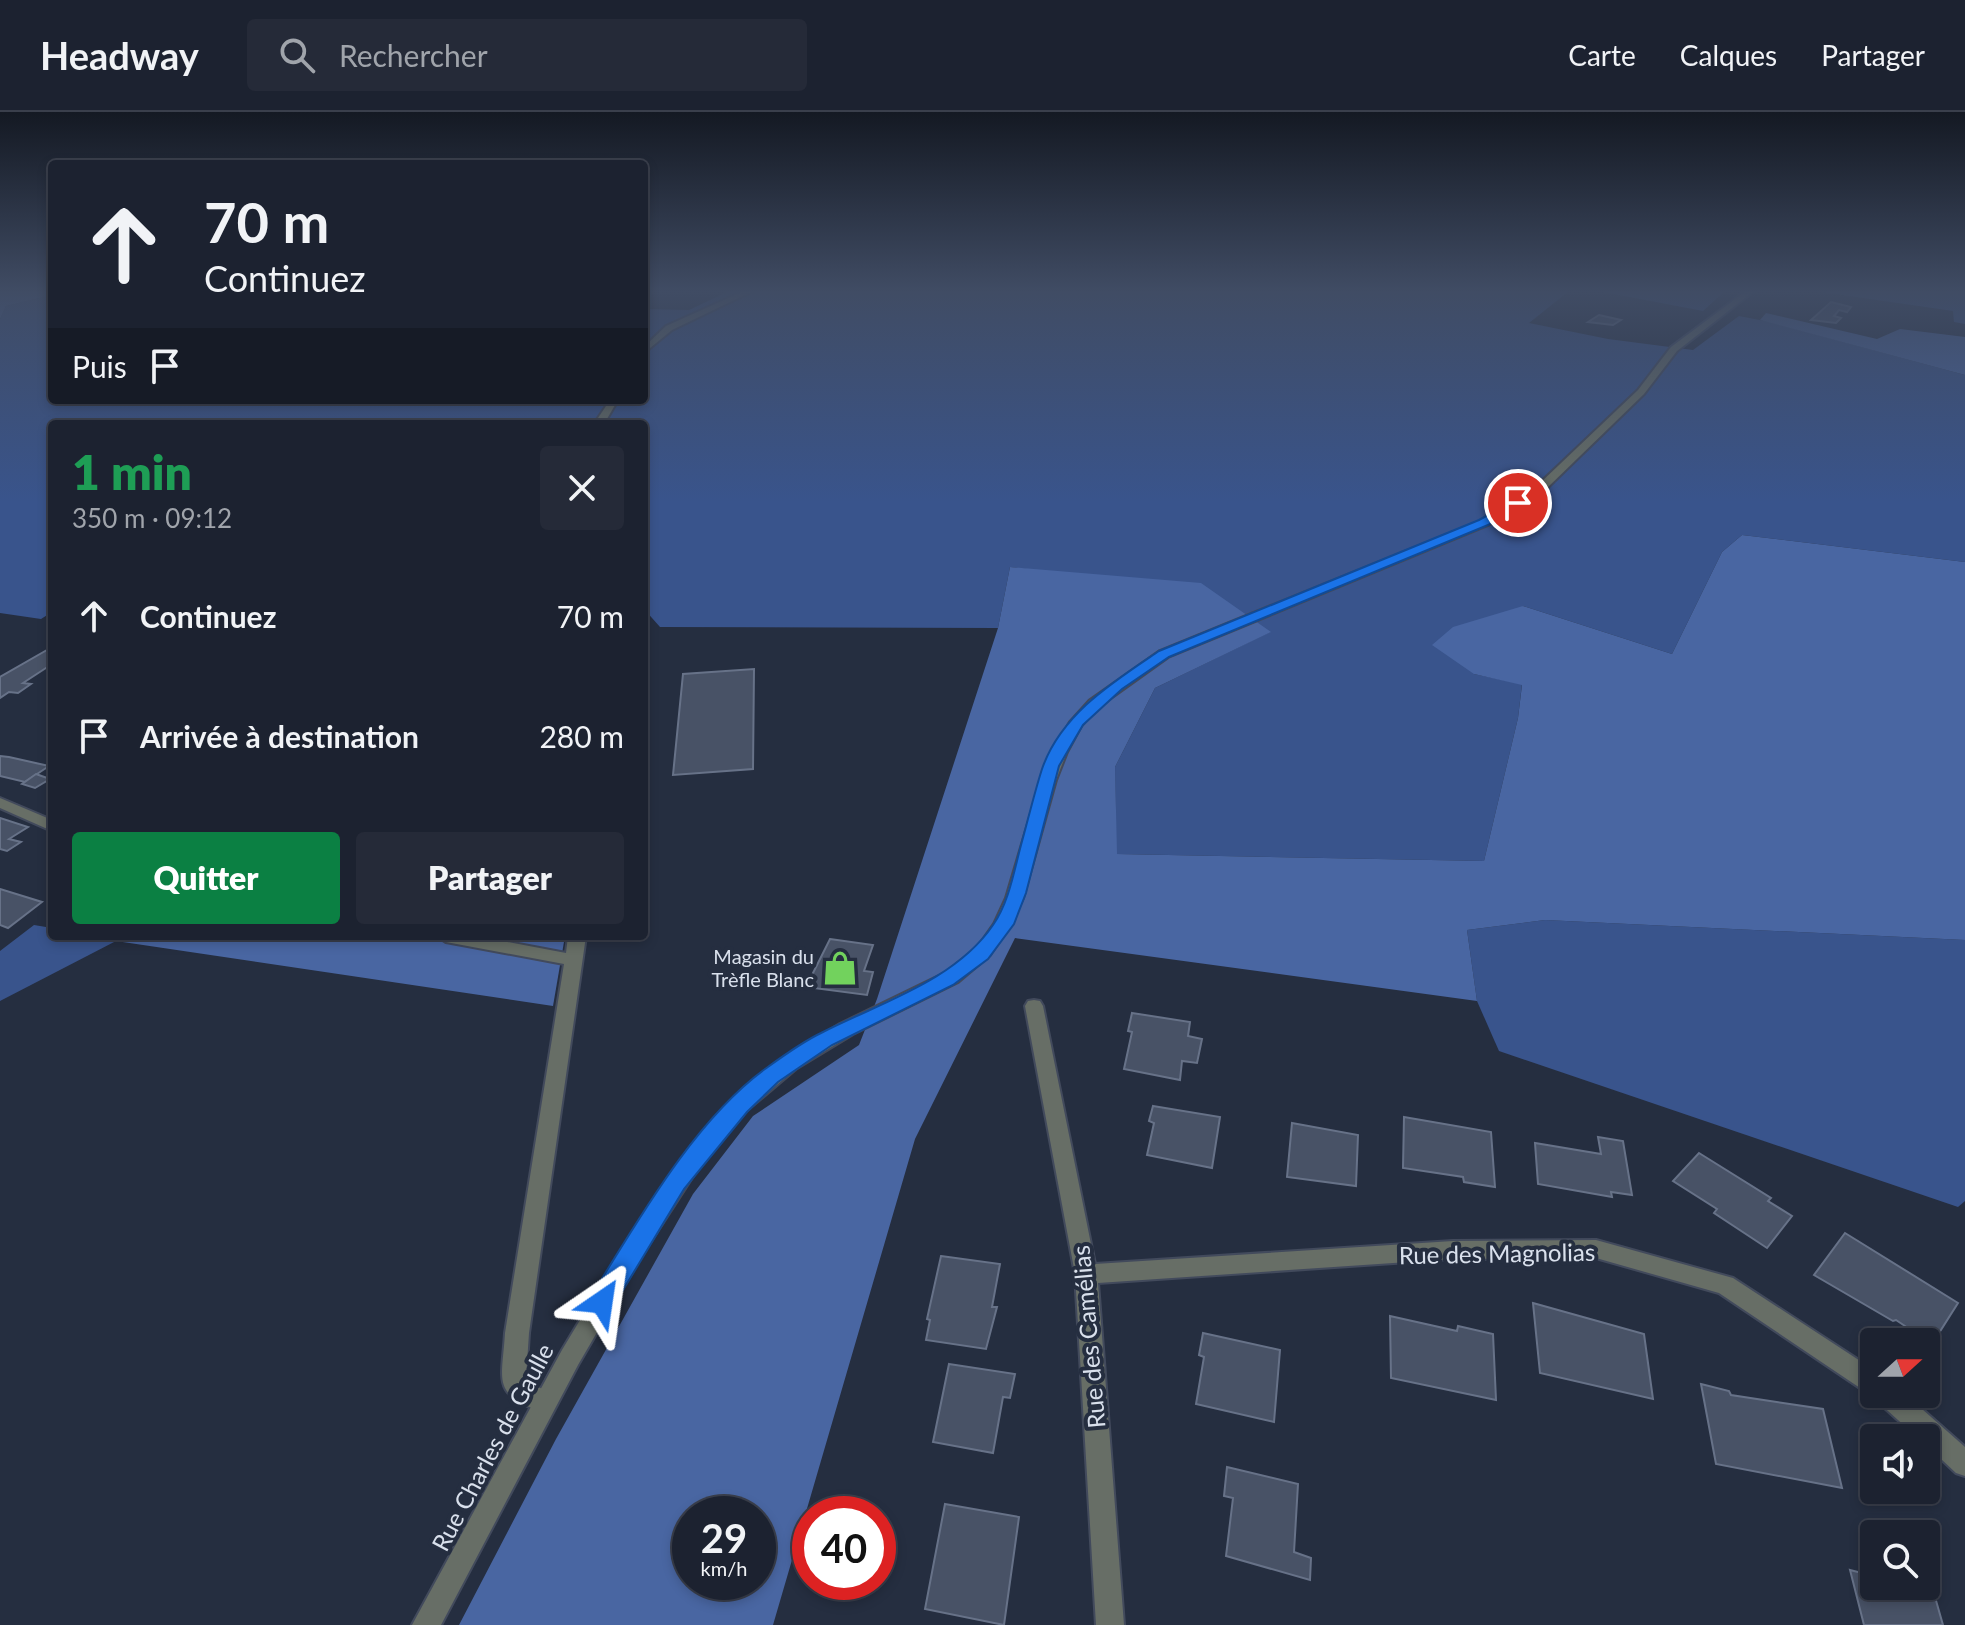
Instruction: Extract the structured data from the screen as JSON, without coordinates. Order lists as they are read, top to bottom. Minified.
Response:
{"streets":{"street":["Rue des Magnolias","Rue des Camélias","Rue Charles de Gaulle"]},"crossings":[["Rue des Magnolias","Rue des Camélias"]],"places":{"shop":["Magasin du Trèfle Blanc"]},"north":"right","page":{"header":"Headway","search":"Rechercher","nav":["Carte","Calques","Partager"],"turn":["70 m","Continuez"],"then":"Puis","heading":["1 min","350 m · 09:12"],"list":[{"name":"Continuez","value":"70 m"},{"name":"Arrivée à destination","value":"280 m"}],"buttons":["Quitter","Partager"],"speed":"29 km/h","limit":"40"}}
